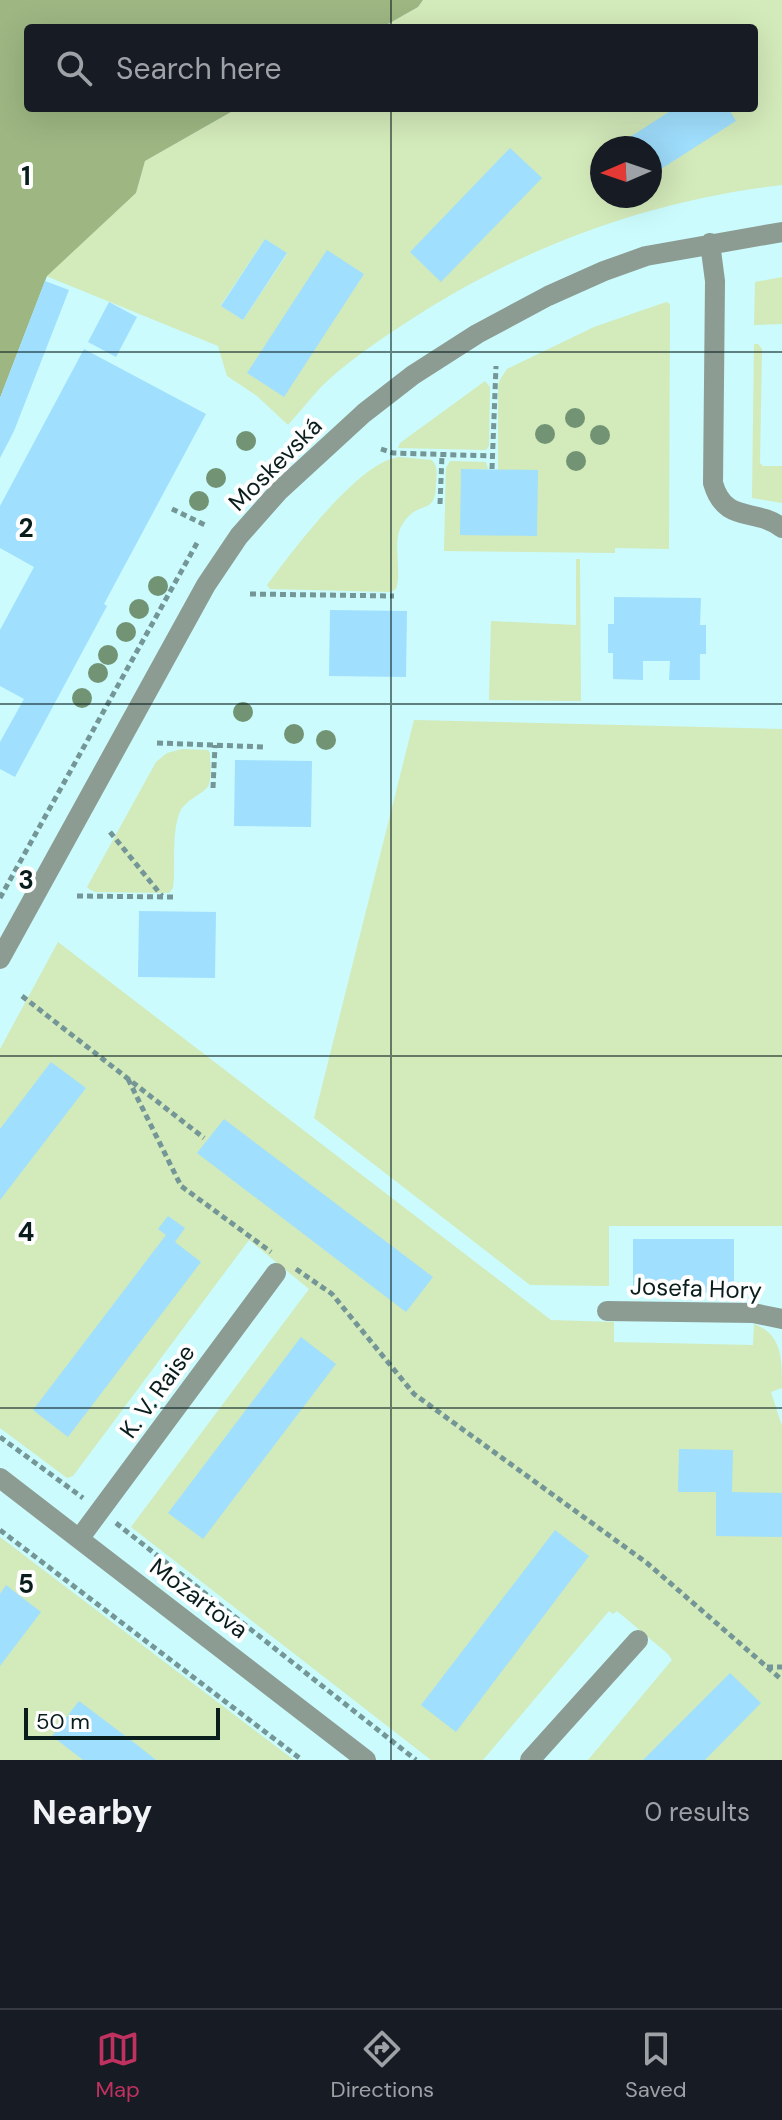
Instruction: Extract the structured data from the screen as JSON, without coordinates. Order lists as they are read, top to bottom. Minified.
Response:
{"streets":{"street":["Moskevská","Josefa Hory","K. V. Raise","Mozartova"]},"crossings":[["K. V. Raise","Mozartova"]],"scale_bar":"50 m","north":"left","page":{"search":"Search here","scale":"50 m","heading":["Nearby","0 results"],"nav":["Map","Directions","Saved"]},"grid":{"rows":["1","2","3","4","5"]}}
